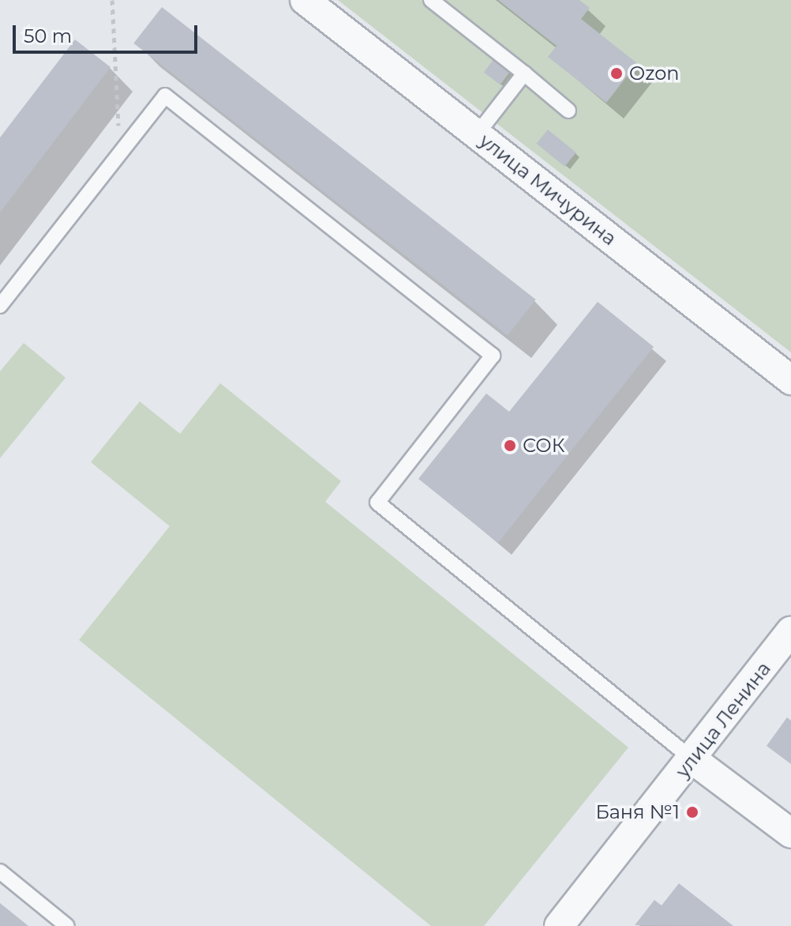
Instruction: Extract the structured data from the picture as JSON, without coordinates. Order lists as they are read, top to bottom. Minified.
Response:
{"streets":{"street":["улица Мичурина","улица Ленина"]},"places":["Ozon","СОК","Баня №1"],"scale_bar":"50 m"}
